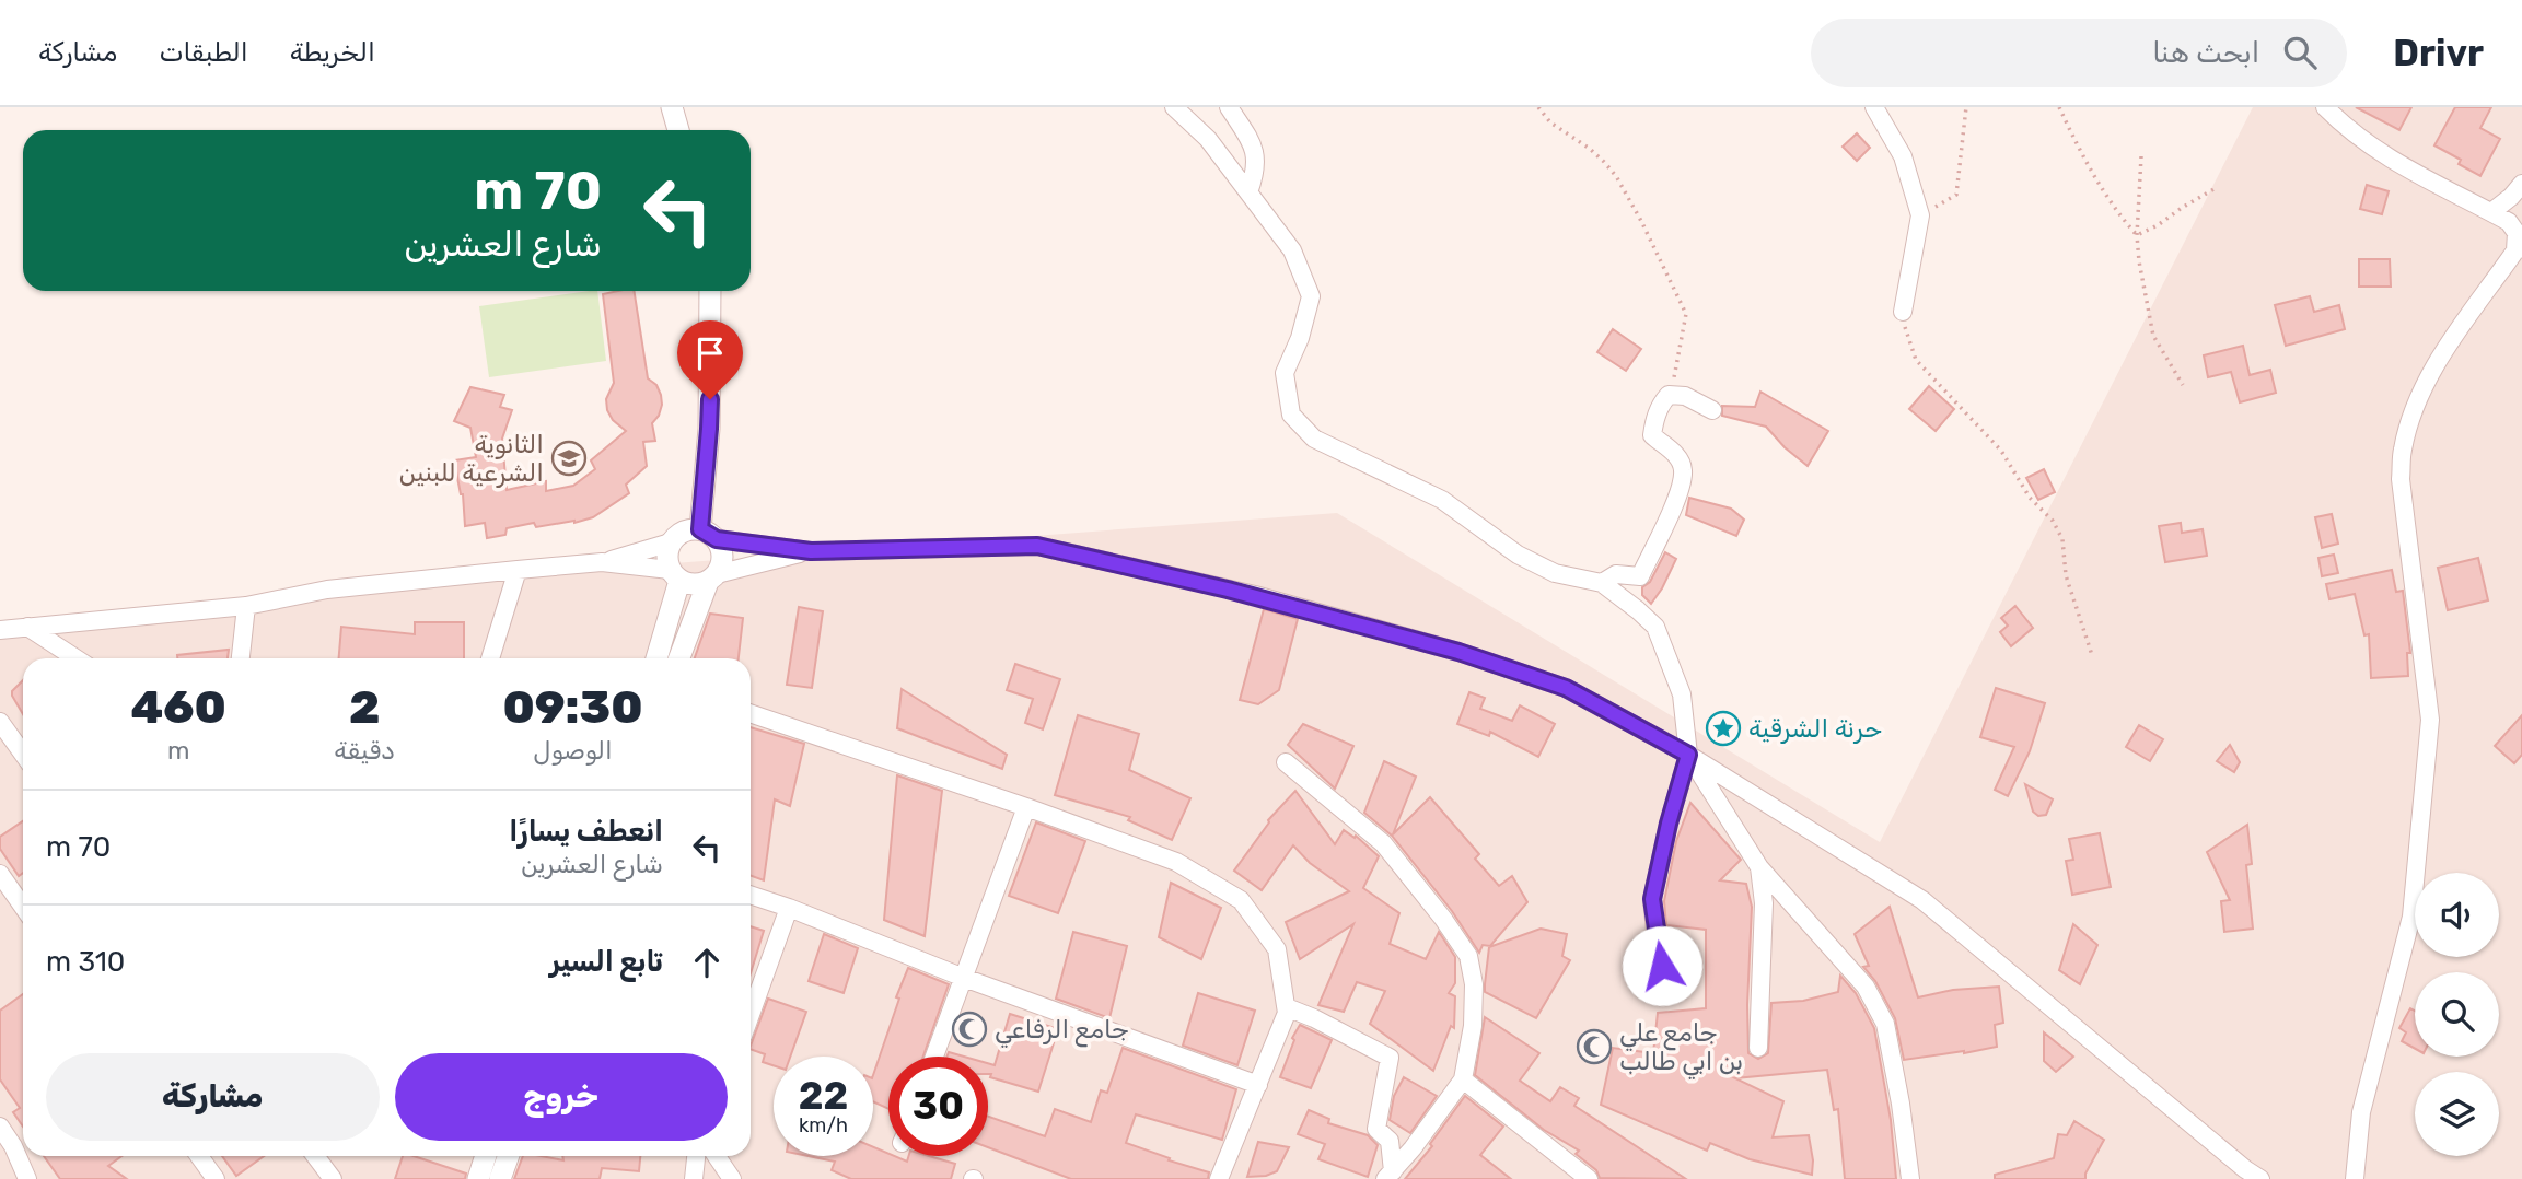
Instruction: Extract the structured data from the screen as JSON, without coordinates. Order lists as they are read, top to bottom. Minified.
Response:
{"places":{"school or university":["الثانوية الشرعية للبنين"],"place":["حرنة الشرقية"],"mosque":["جامع الرفاعي","جامع علي بن ابي طالب"]},"page":{"header":"Drivr","search":"ابحث هنا","nav":["الخريطة","الطبقات","مشاركة"],"turn":["70 m","شارع العشرين"],"eta":["09:30","الوصول","2","دقيقة","460","m"],"list":[{"name":"انعطف يسارًا","note":"شارع العشرين","value":"70 m"},{"name":"تابع السير","value":"310 m"}],"buttons":["خروج","مشاركة"],"speed":"22 km/h","limit":"30"}}
